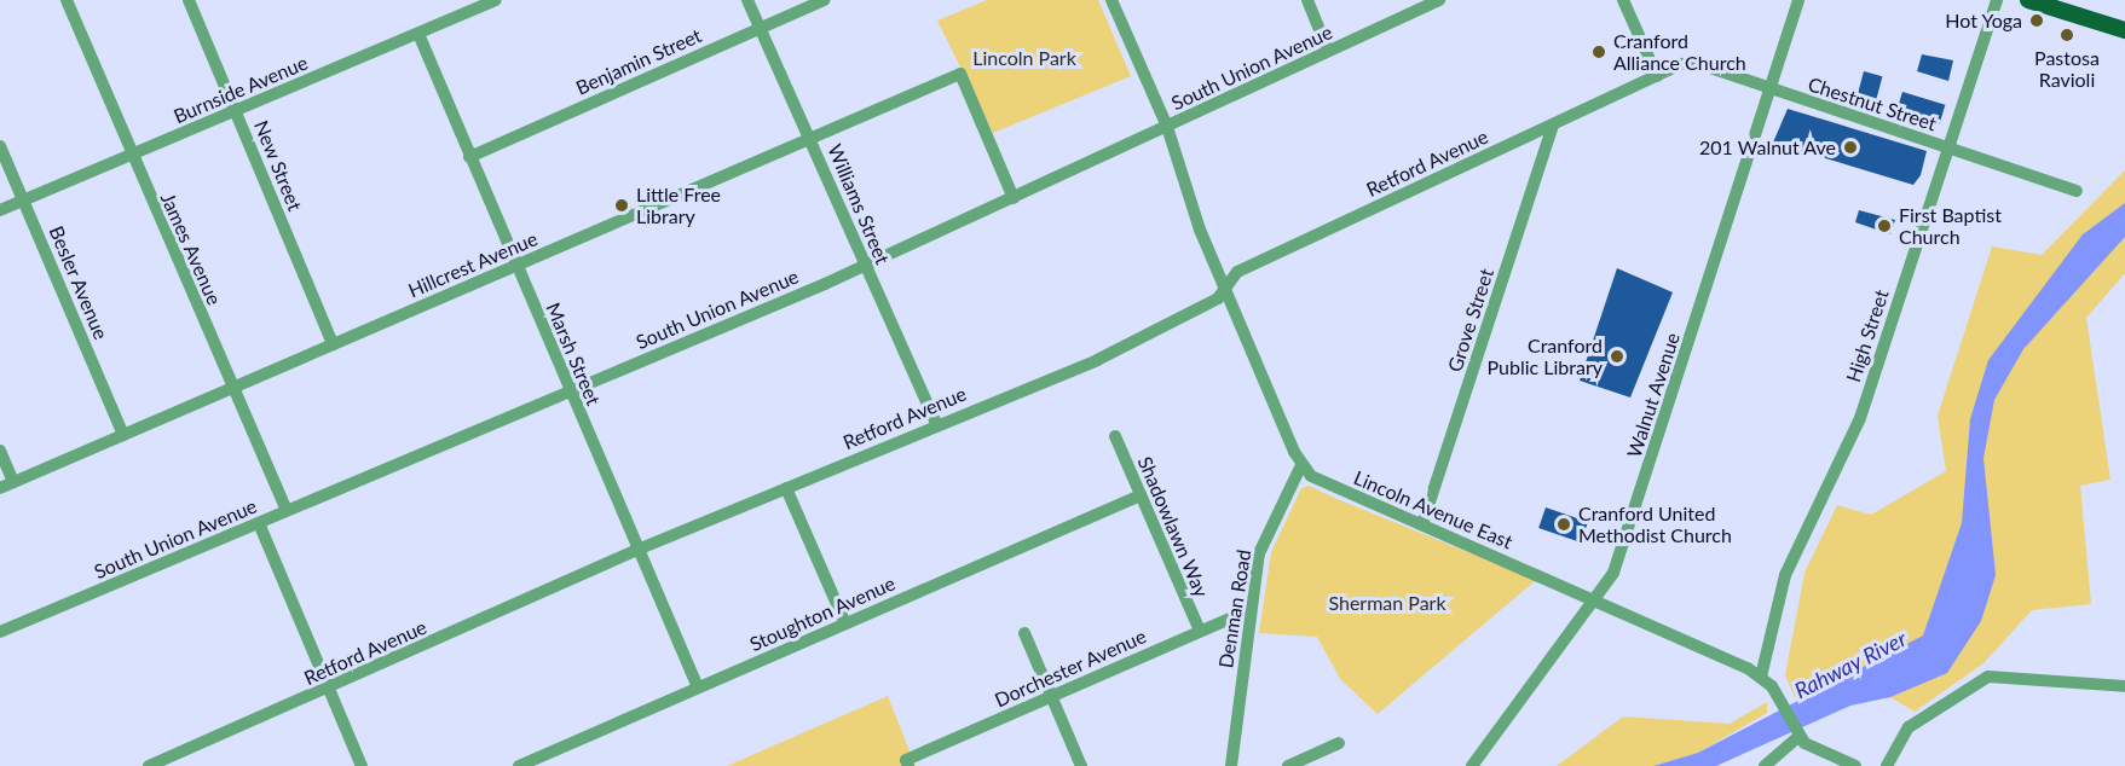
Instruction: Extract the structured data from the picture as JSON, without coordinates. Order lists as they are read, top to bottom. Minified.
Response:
{"streets":{"street":["Benjamin Street","South Union Avenue","Burnside Avenue","Chestnut Street","Retford Avenue","New Street","Williams Street","James Avenue","Hillcrest Avenue","Besler Avenue","Grove Street","High Street","Marsh Street","Walnut Avenue","Lincoln Avenue East","Shadowlawn Way","Denman Road","Stoughton Avenue","Dorchester Avenue"]},"crossings":[["Benjamin Street","Williams Street"],["Benjamin Street","Marsh Street"],["South Union Avenue","Williams Street"],["South Union Avenue","James Avenue"],["South Union Avenue","Hillcrest Avenue"],["South Union Avenue","Marsh Street"],["Burnside Avenue","New Street"],["Burnside Avenue","James Avenue"],["Burnside Avenue","Besler Avenue"],["Burnside Avenue","Marsh Street"],["Chestnut Street","Retford Avenue"],["Chestnut Street","High Street"],["Chestnut Street","Walnut Avenue"],["Retford Avenue","Williams Street"],["Retford Avenue","Grove Street"],["Retford Avenue","Marsh Street"],["New Street","Hillcrest Avenue"],["Williams Street","Hillcrest Avenue"],["James Avenue","Hillcrest Avenue"],["Hillcrest Avenue","Besler Avenue"],["Hillcrest Avenue","Marsh Street"],["Grove Street","Lincoln Avenue East"],["High Street","Lincoln Avenue East"],["Marsh Street","Stoughton Avenue"],["Walnut Avenue","Lincoln Avenue East"],["Lincoln Avenue East","Denman Road"],["Shadowlawn Way","Stoughton Avenue"],["Shadowlawn Way","Dorchester Avenue"],["Denman Road","Dorchester Avenue"]],"water":["Rahway River"],"parks":["Lincoln Park","Sherman Park"],"places":["Hot Yoga","Pastosa Ravioli","Cranford Alliance Church","201 Walnut Ave","Little Free Library","First Baptist Church","Cranford Public Library","Cranford United Methodist Church"]}
